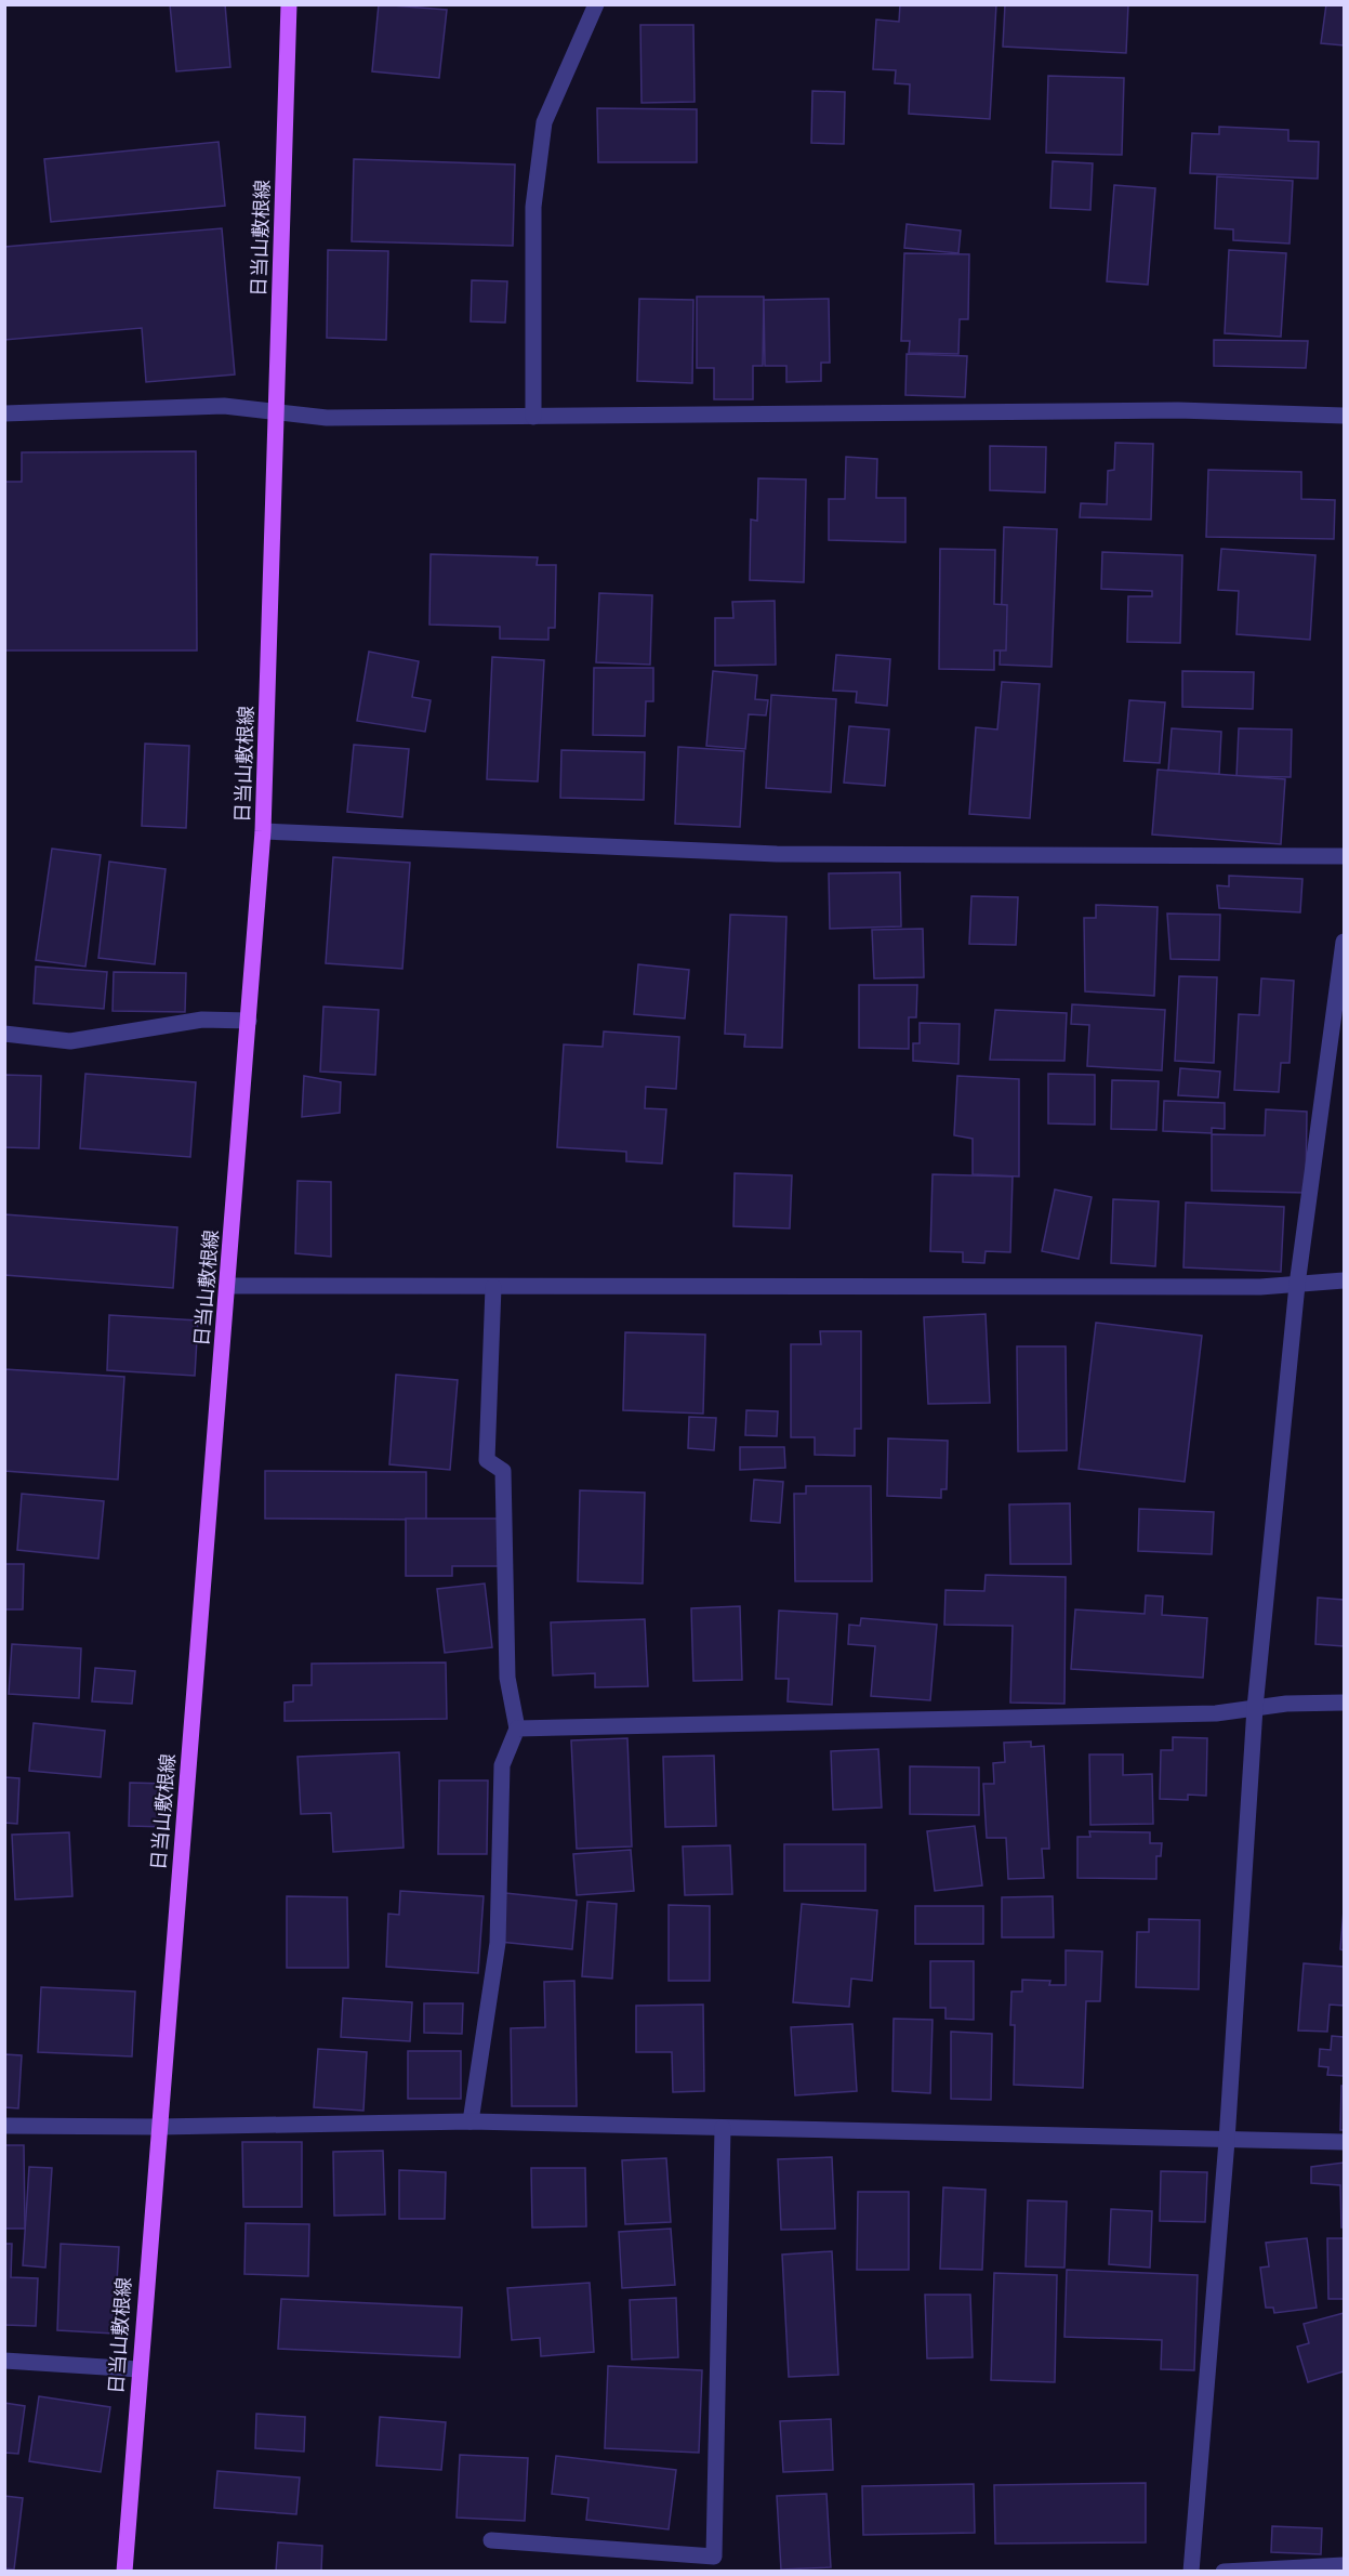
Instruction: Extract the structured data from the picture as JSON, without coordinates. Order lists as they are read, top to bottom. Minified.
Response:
{"streets":{"main road":["日当山敷根線"]}}
